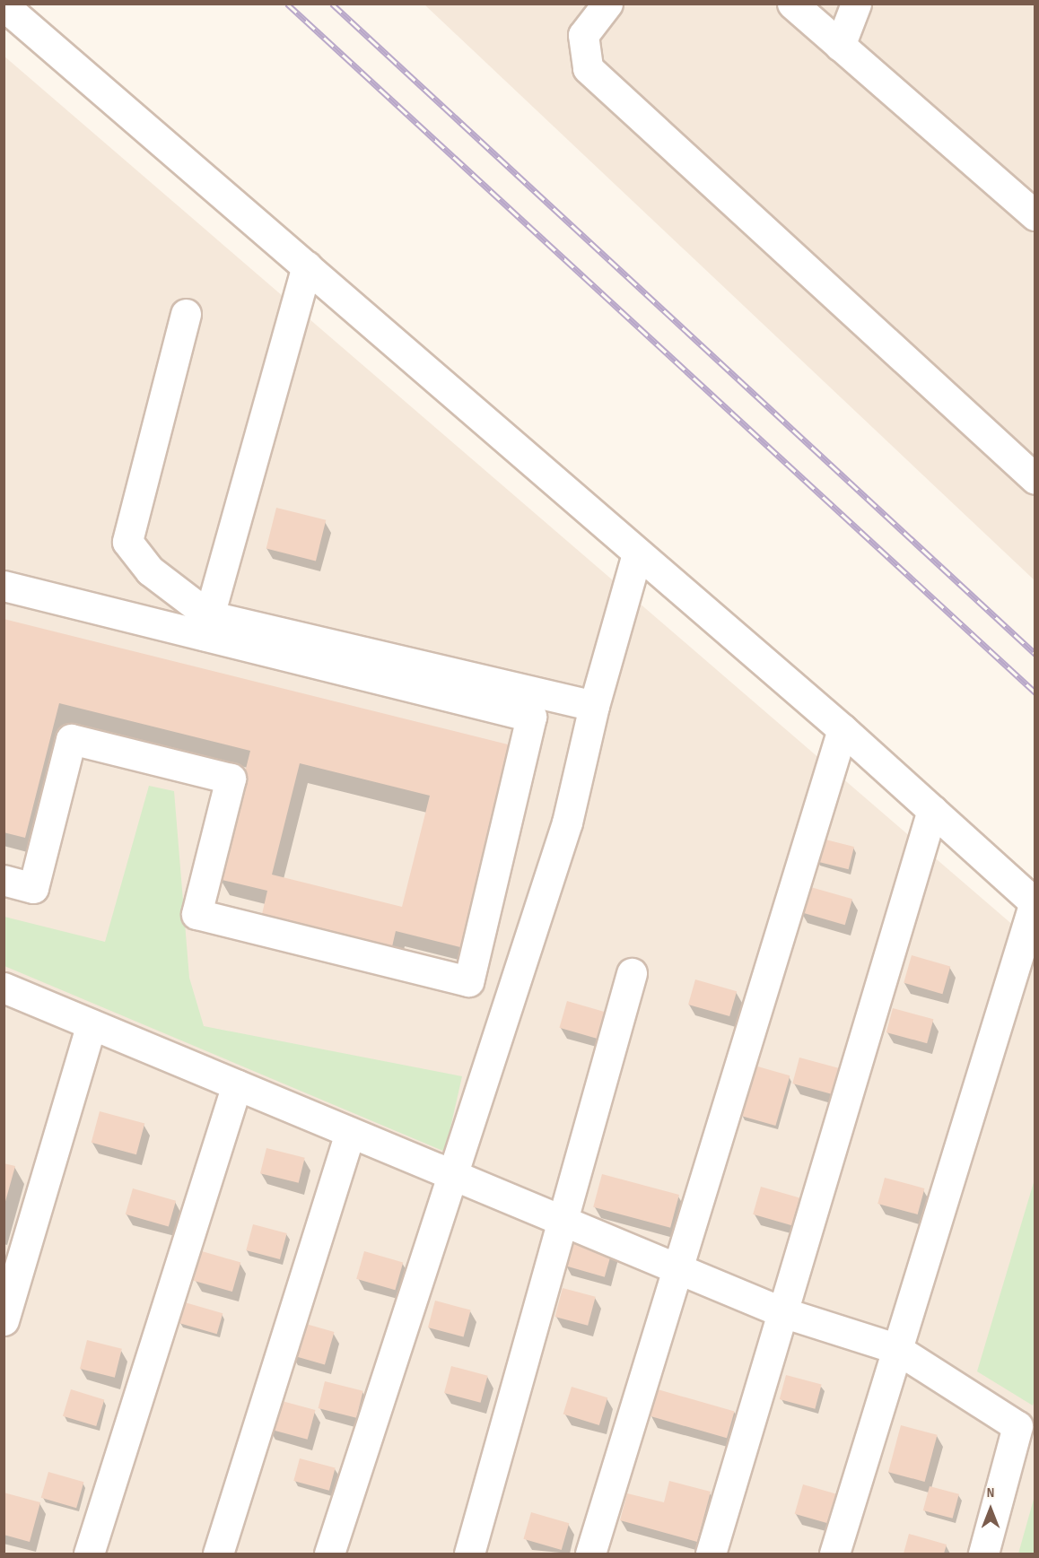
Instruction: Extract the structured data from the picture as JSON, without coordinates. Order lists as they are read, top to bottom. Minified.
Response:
{"north":"top"}
